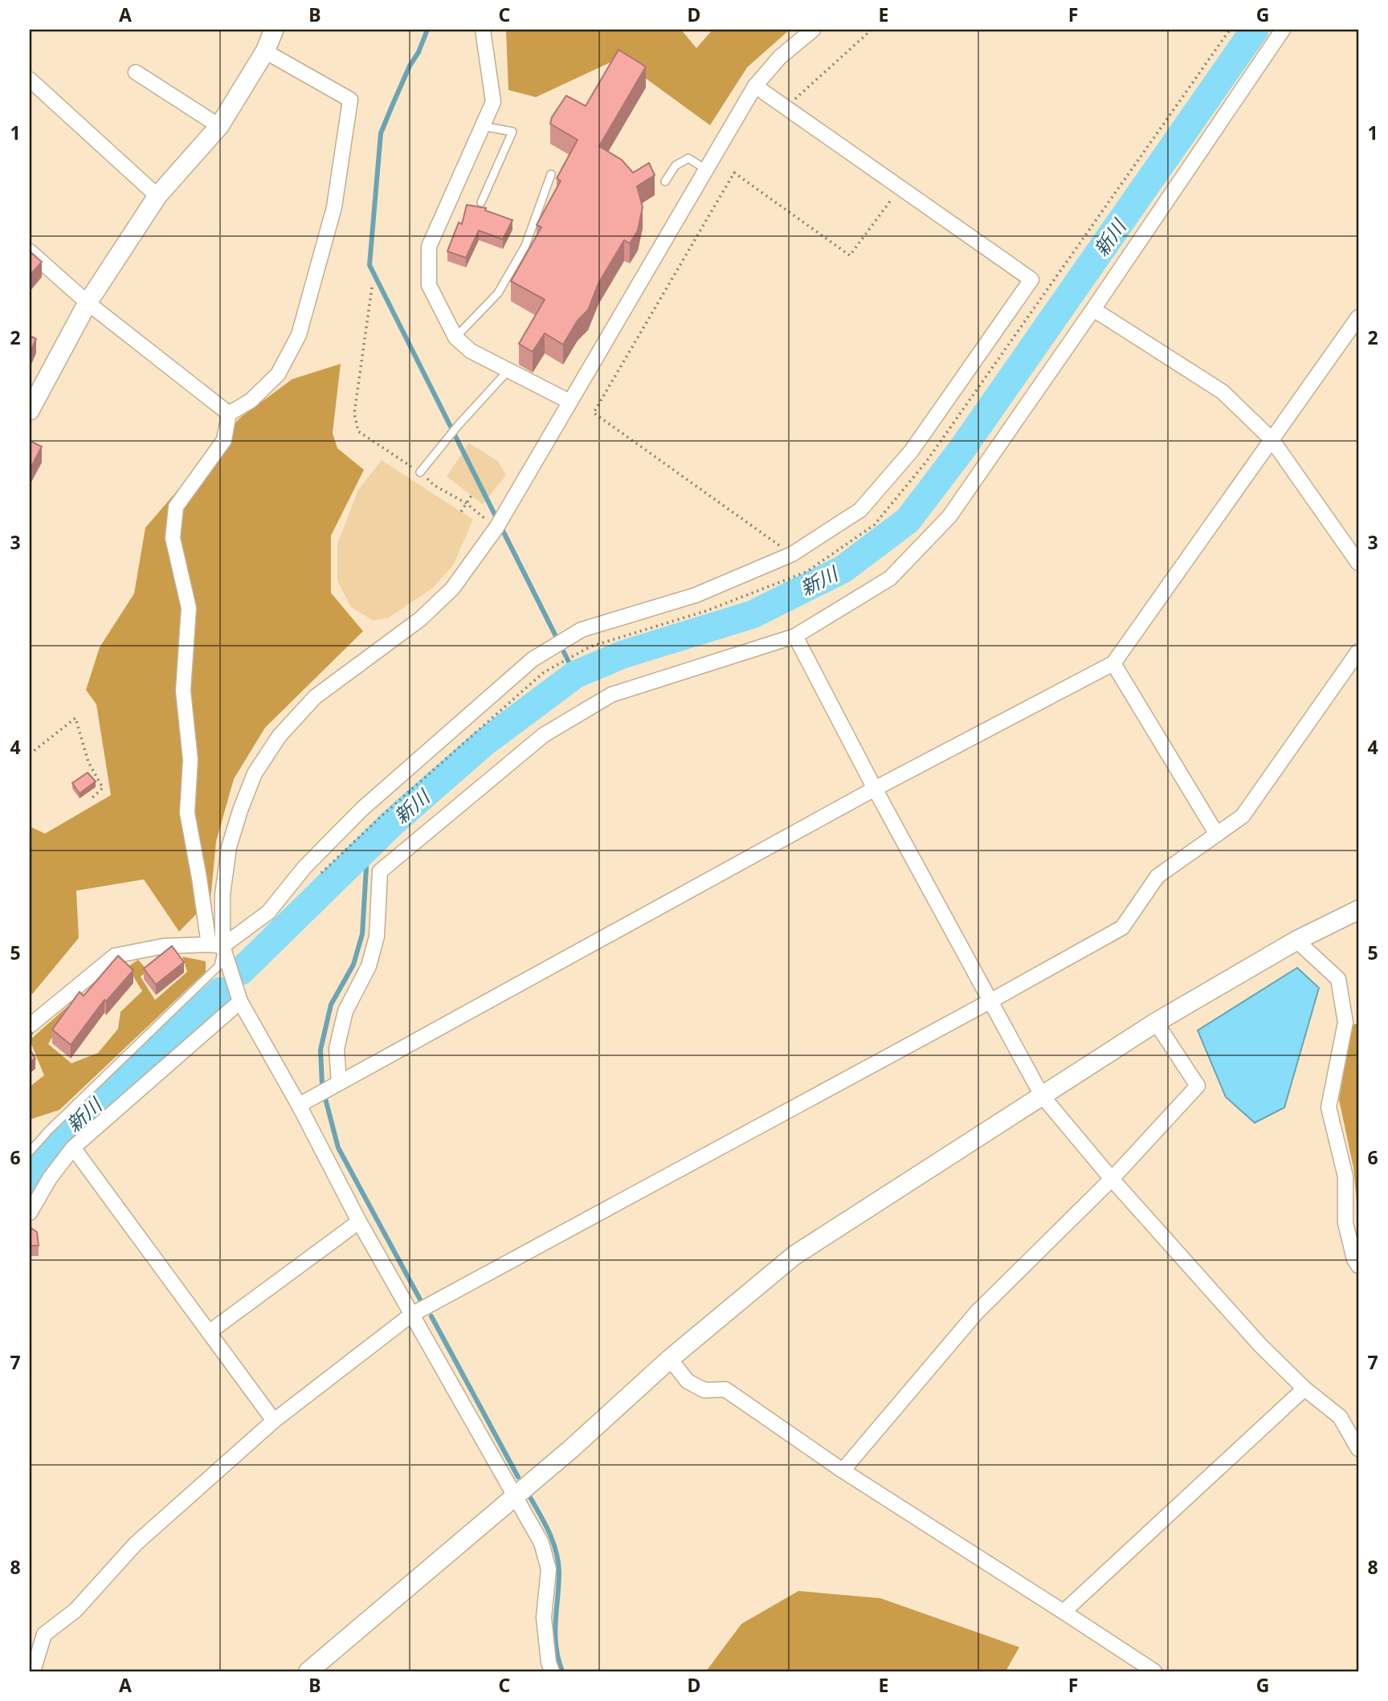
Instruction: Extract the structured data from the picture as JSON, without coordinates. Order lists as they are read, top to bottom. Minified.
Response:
{"water":["新川"],"grid":{"columns":["A","B","C","D","E","F","G"],"rows":["1","2","3","4","5","6","7","8"]}}
